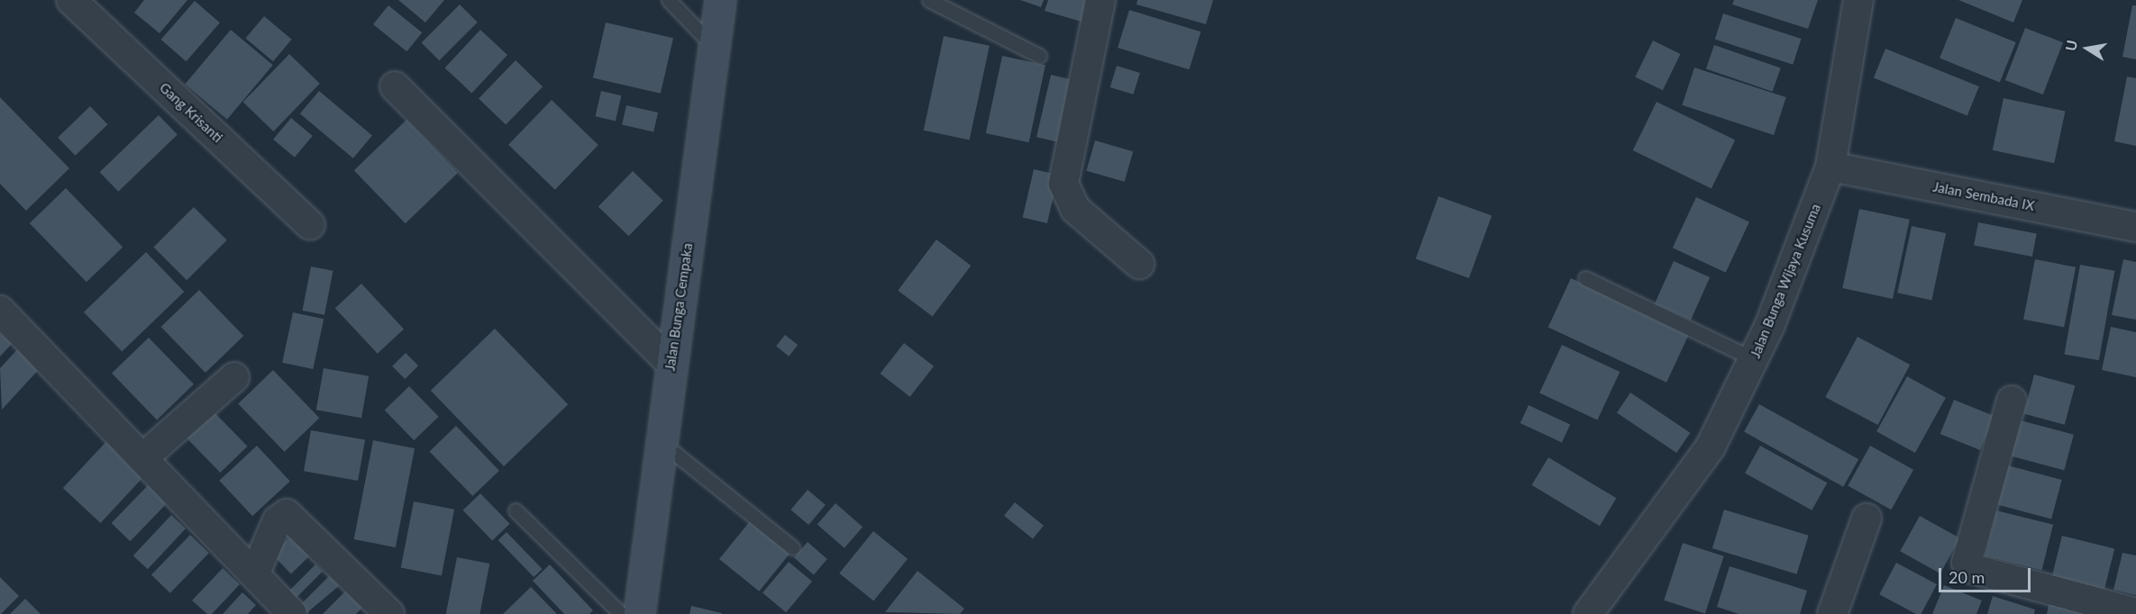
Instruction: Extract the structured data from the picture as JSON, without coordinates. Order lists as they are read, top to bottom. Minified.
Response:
{"streets":{"street":["Gang Krisanti","Jalan Sembada IX","Jalan Bunga Wijaya Kusuma","Jalan Bunga Cempaka"]},"crossings":[["Jalan Sembada IX","Jalan Bunga Wijaya Kusuma"]],"scale_bar":"20 m","north":"left"}
